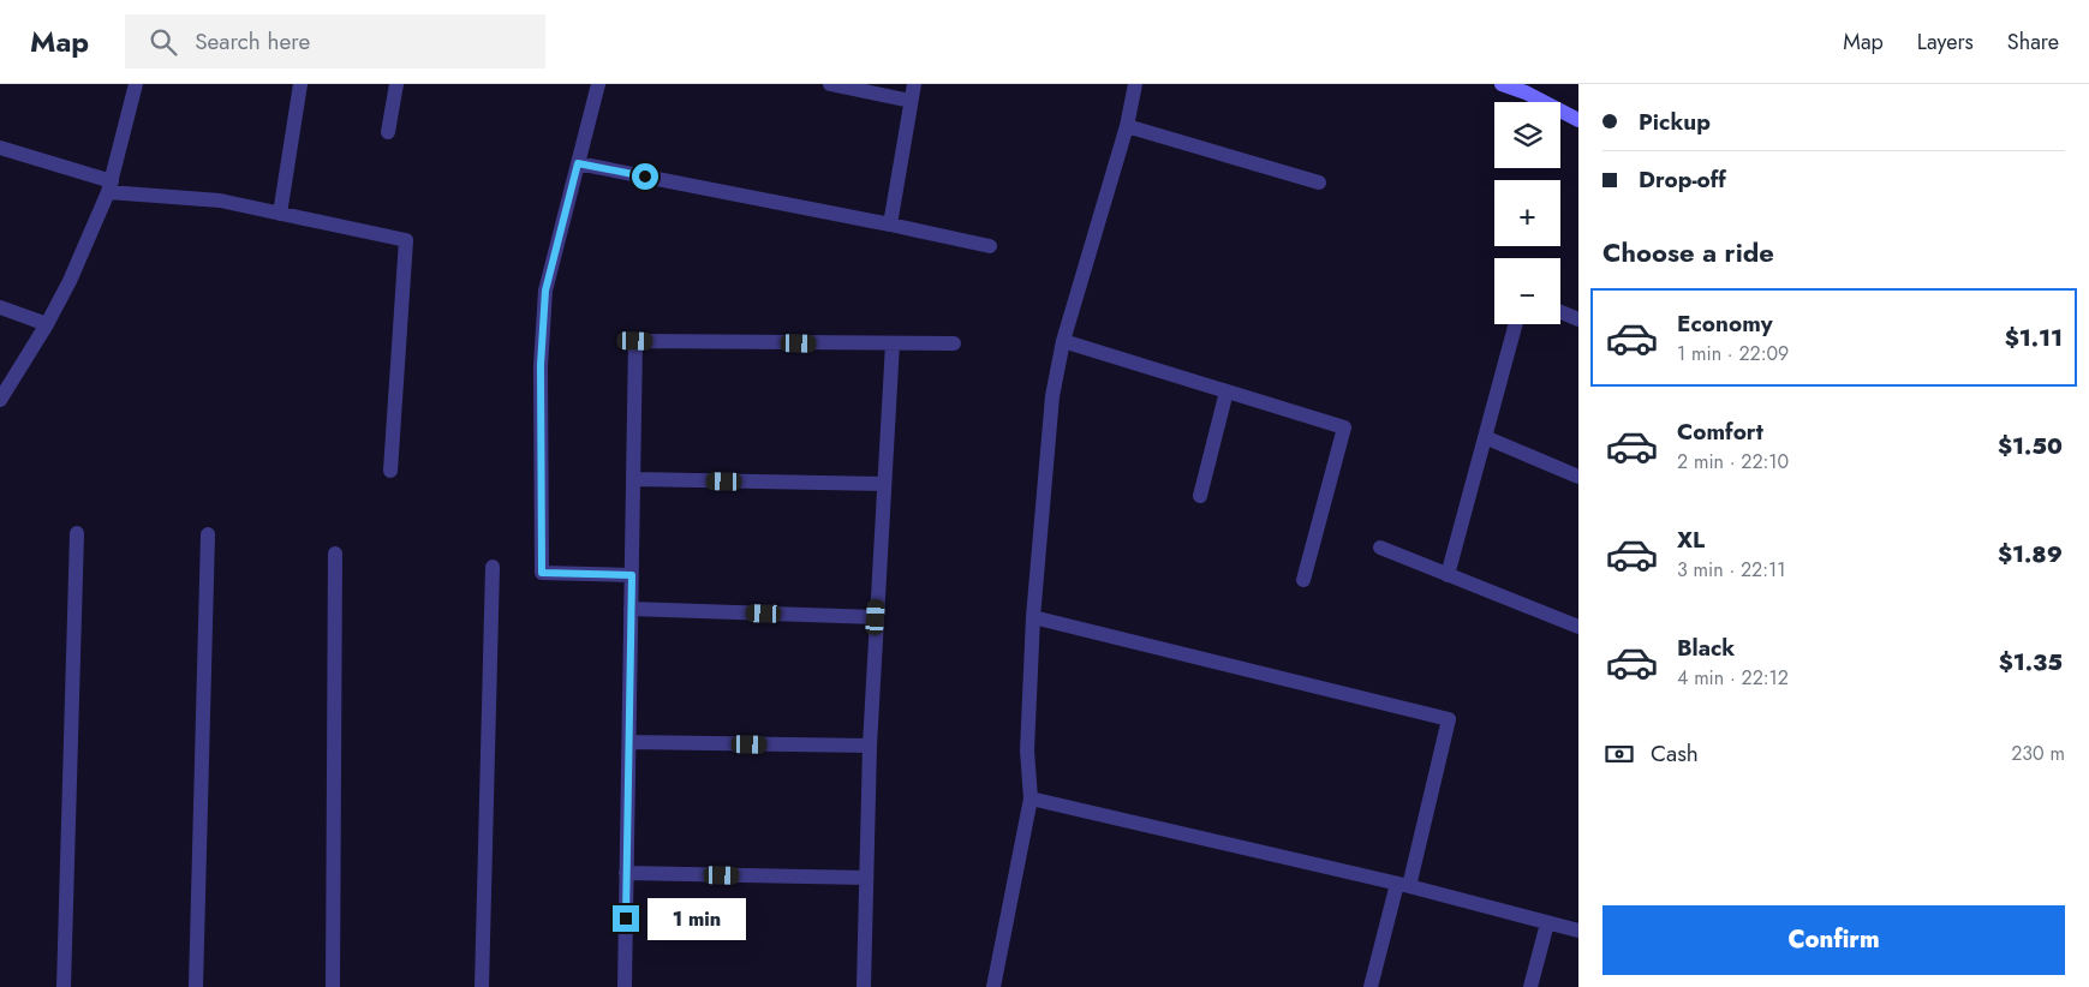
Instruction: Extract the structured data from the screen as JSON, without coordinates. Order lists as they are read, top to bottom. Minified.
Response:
{"page":{"header":"Map","search":"Search here","nav":["Map","Layers","Share"],"banner":["Pickup","Drop-off"],"map_buttons":["+","−"],"heading":"Choose a ride","list":[{"name":"Economy","note":"1 min · 22:09","value":"$1.11"},{"name":"Comfort","note":"2 min · 22:10","value":"$1.50"},{"name":"XL","note":"3 min · 22:11","value":"$1.89"},{"name":"Black","note":"4 min · 22:12","value":"$1.35"}],"pay":["Cash","230 m"],"buttons":"Confirm","bubble":"1 min"}}
